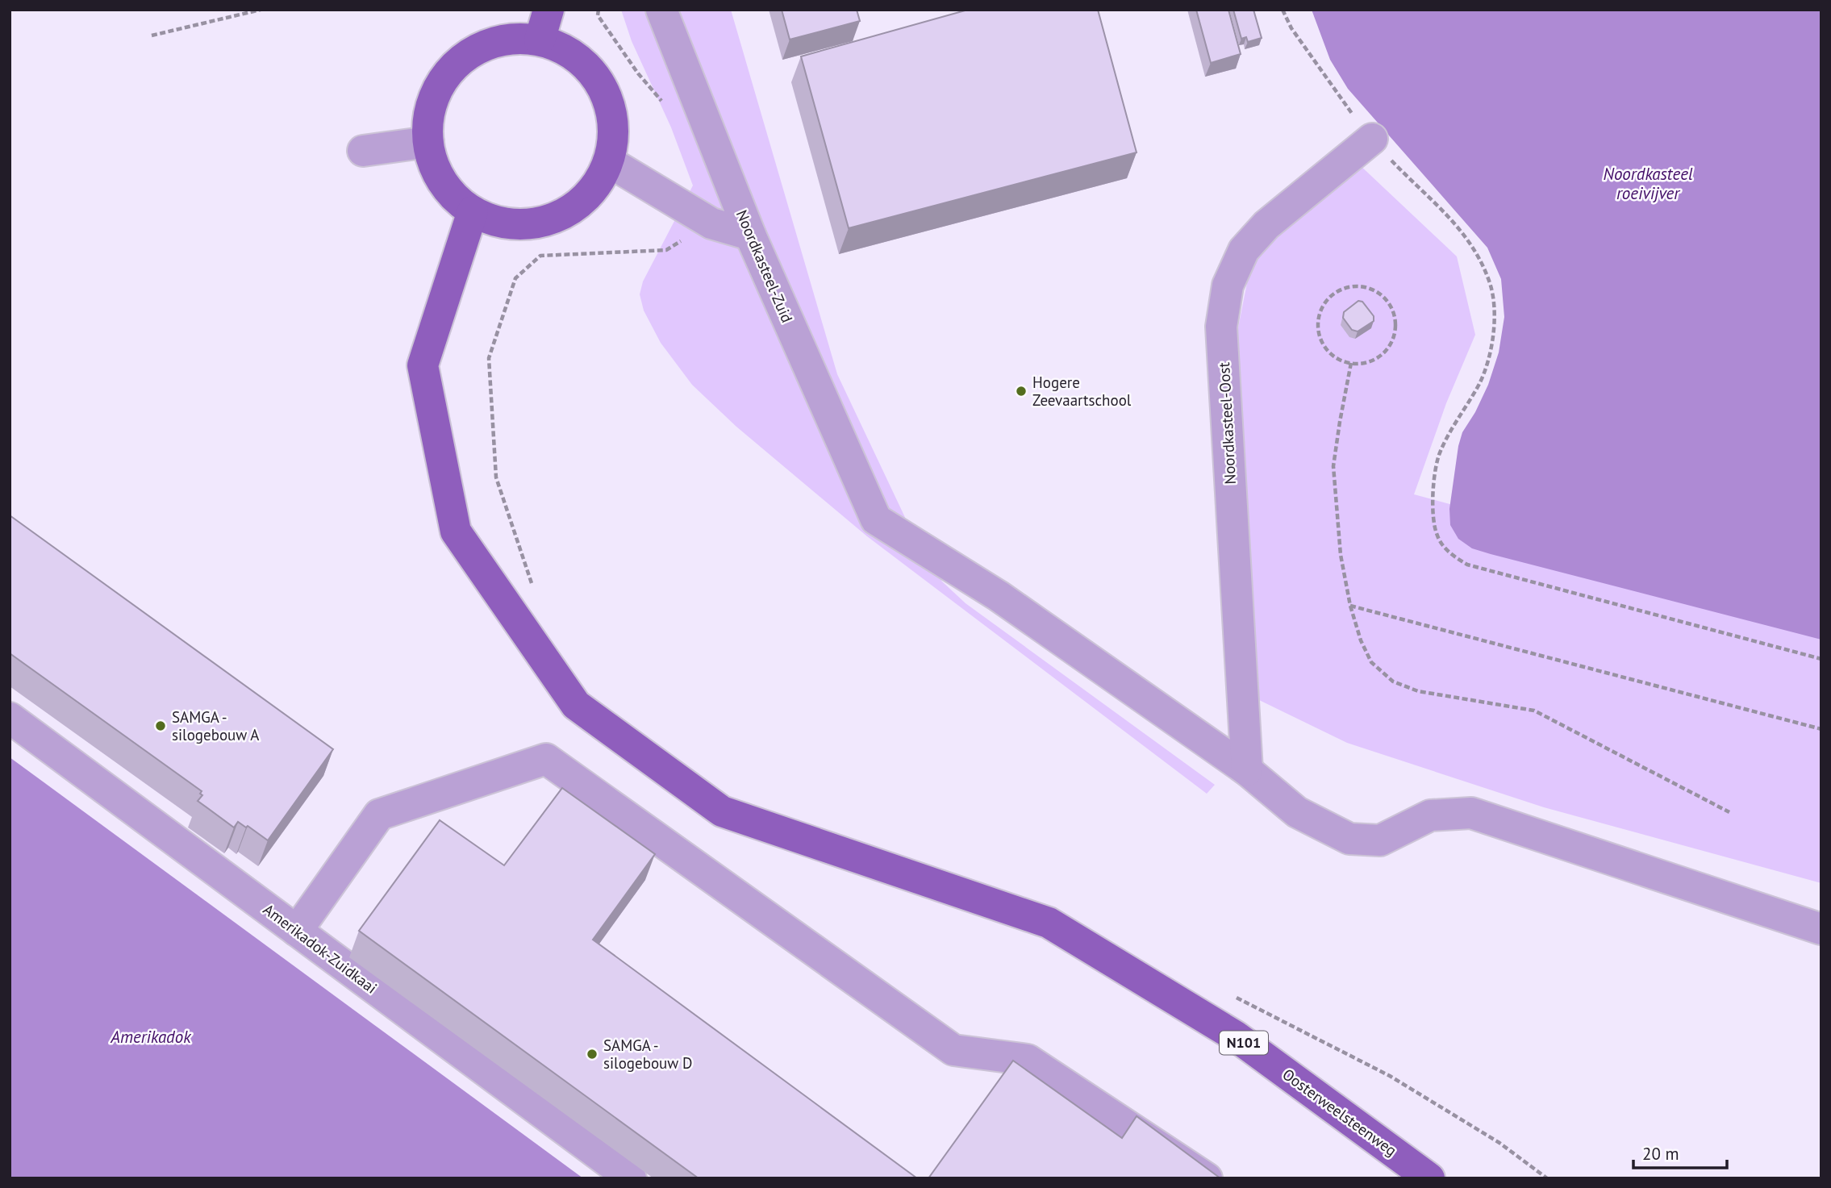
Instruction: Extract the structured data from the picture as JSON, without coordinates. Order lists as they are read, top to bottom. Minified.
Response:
{"streets":{"main road":["N101","Oosterweelsteenweg"],"street":["Noordkasteel-Zuid","Noordkasteel-Oost","Amerikadok-Zuidkaai"]},"crossings":[["Noordkasteel-Zuid","Noordkasteel-Oost"]],"water":["Noordkasteel roeivijver","Amerikadok"],"places":["Hogere Zeevaartschool","SAMGA - silogebouw A","SAMGA - silogebouw D"],"scale_bar":"20 m"}
